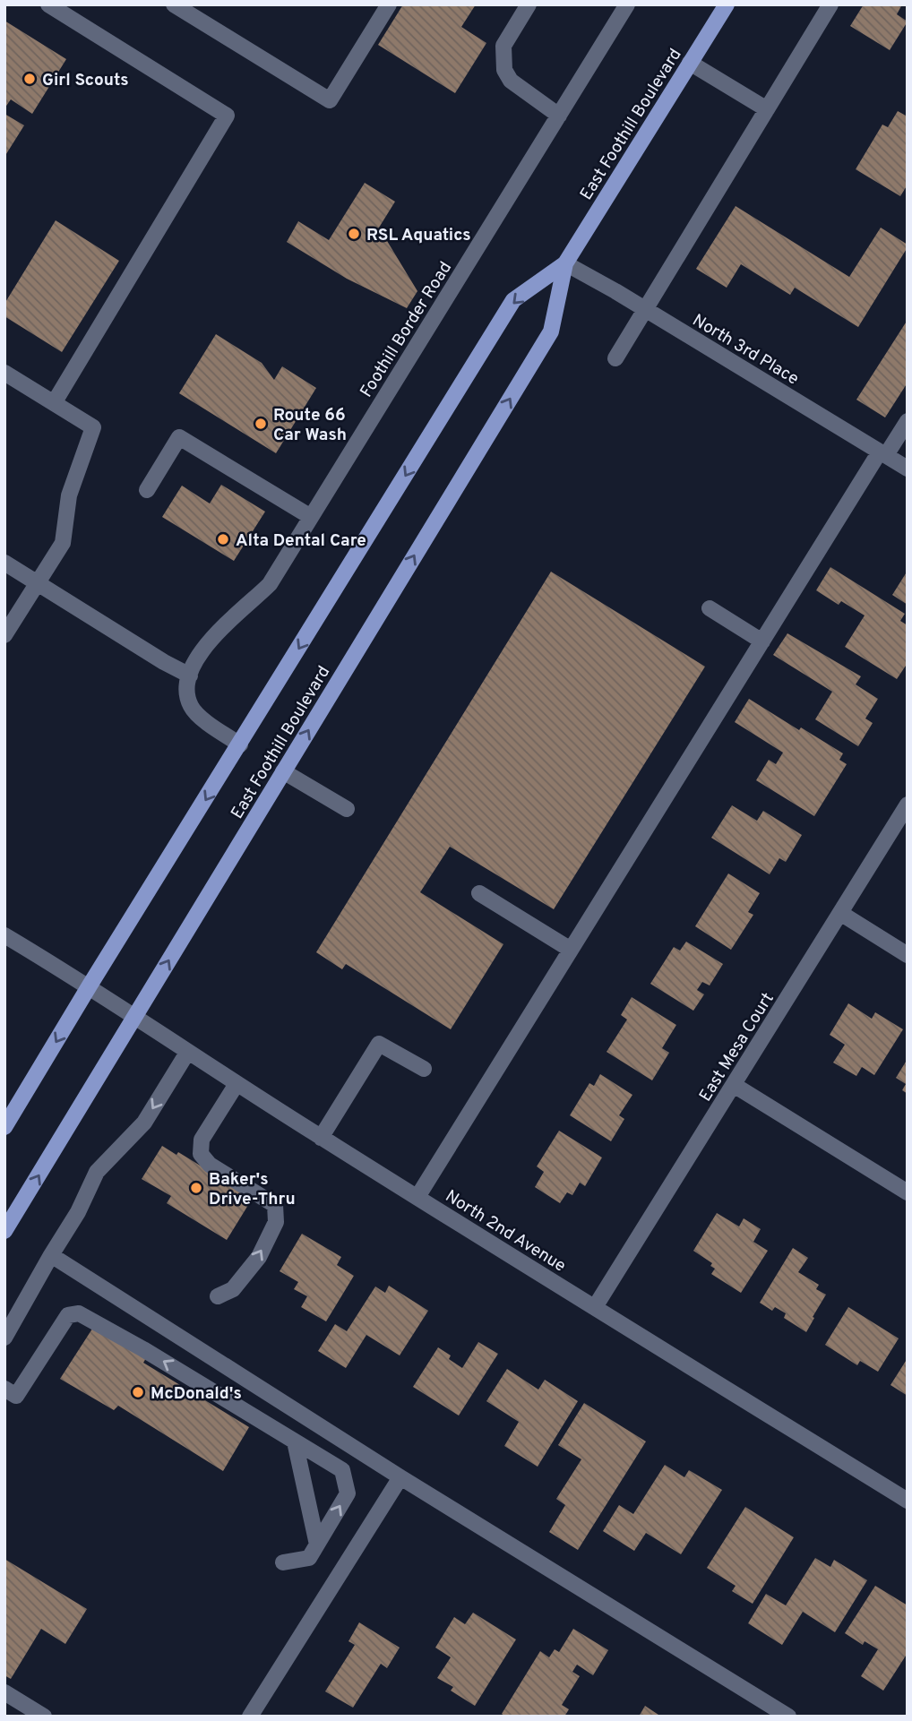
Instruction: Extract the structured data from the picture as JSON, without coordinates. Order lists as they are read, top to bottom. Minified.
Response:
{"streets":{"main road":["East Foothill Boulevard"],"street":["Foothill Border Road","North 3rd Place","East Mesa Court","North 2nd Avenue"]},"crossings":[["East Foothill Boulevard","Foothill Border Road"],["East Foothill Boulevard","North 3rd Place"],["East Foothill Boulevard","North 2nd Avenue"],["East Mesa Court","North 2nd Avenue"]],"places":["Girl Scouts","RSL Aquatics","Route 66 Car Wash","Alta Dental Care","Baker's Drive-Thru","McDonald's"]}
